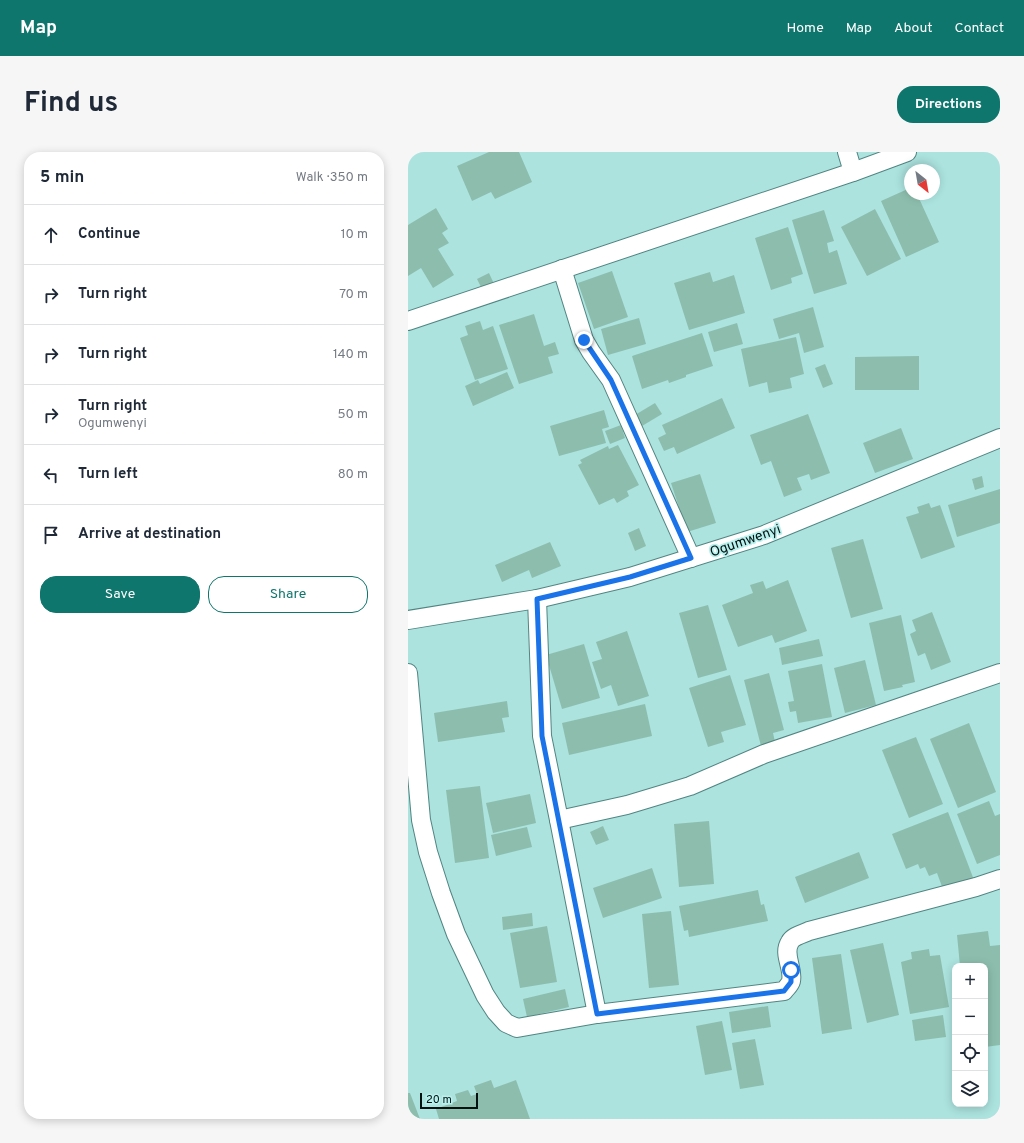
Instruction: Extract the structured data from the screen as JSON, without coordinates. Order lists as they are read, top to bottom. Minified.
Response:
{"streets":{"street":["Ogumwenyi"]},"scale_bar":"20 m","north":"bottom right","page":{"header":"Map","nav":["Home","Map","About","Contact"],"title":"Find us","buttons":["Directions",["Save","Share"]],"heading":["5 min","Walk · 350 m"],"list":[["Continue","10 m"],["Turn right","70 m"],["Turn right","140 m"],["Turn right","Ogumwenyi","50 m"],["Turn left","80 m"],"Arrive at destination"],"map_buttons":["+","−"],"scale":"20 m"}}
